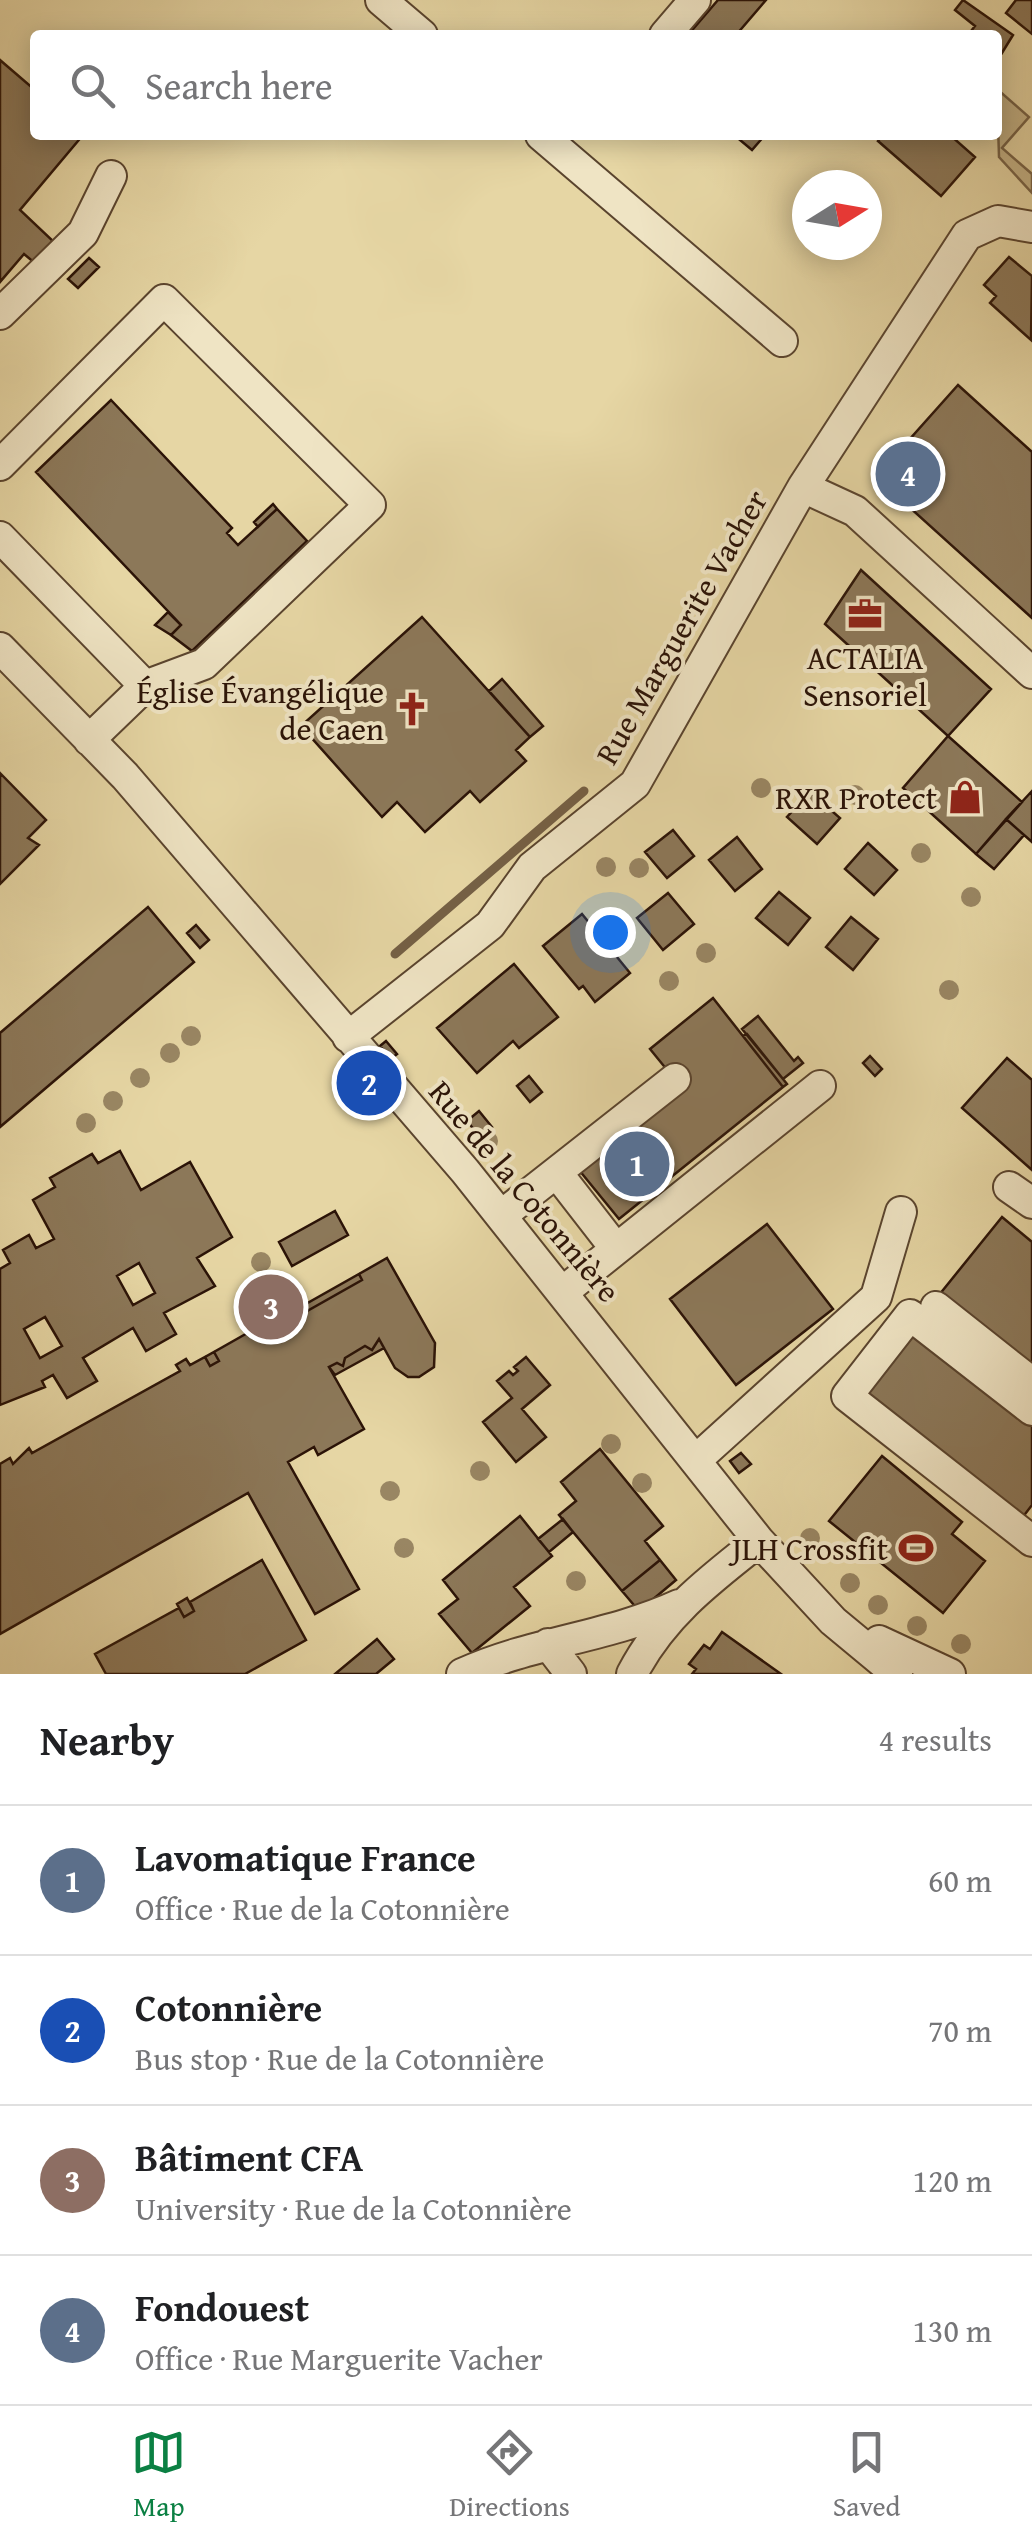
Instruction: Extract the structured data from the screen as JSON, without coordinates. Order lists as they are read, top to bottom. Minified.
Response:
{"streets":{"street":["Rue Marguerite Vacher","Rue de la Cotonnière"]},"crossings":[["Rue Marguerite Vacher","Rue de la Cotonnière"]],"places":{"office":["ACTALIA Sensoriel"],"church":["Église Évangélique de Caen"],"shop":["RXR Protect"],"sports":["JLH Crossfit"]},"north":"right","page":{"search":"Search here","pins":["4","2","1","3"],"heading":["Nearby","4 results"],"list":[{"mark":"1","name":"Lavomatique France","note":"Office · Rue de la Cotonnière","value":"60 m"},{"mark":"2","name":"Cotonnière","note":"Bus stop · Rue de la Cotonnière","value":"70 m"},{"mark":"3","name":"Bâtiment CFA","note":"University · Rue de la Cotonnière","value":"120 m"},{"mark":"4","name":"Fondouest","note":"Office · Rue Marguerite Vacher","value":"130 m"}],"nav":["Map","Directions","Saved"]}}
